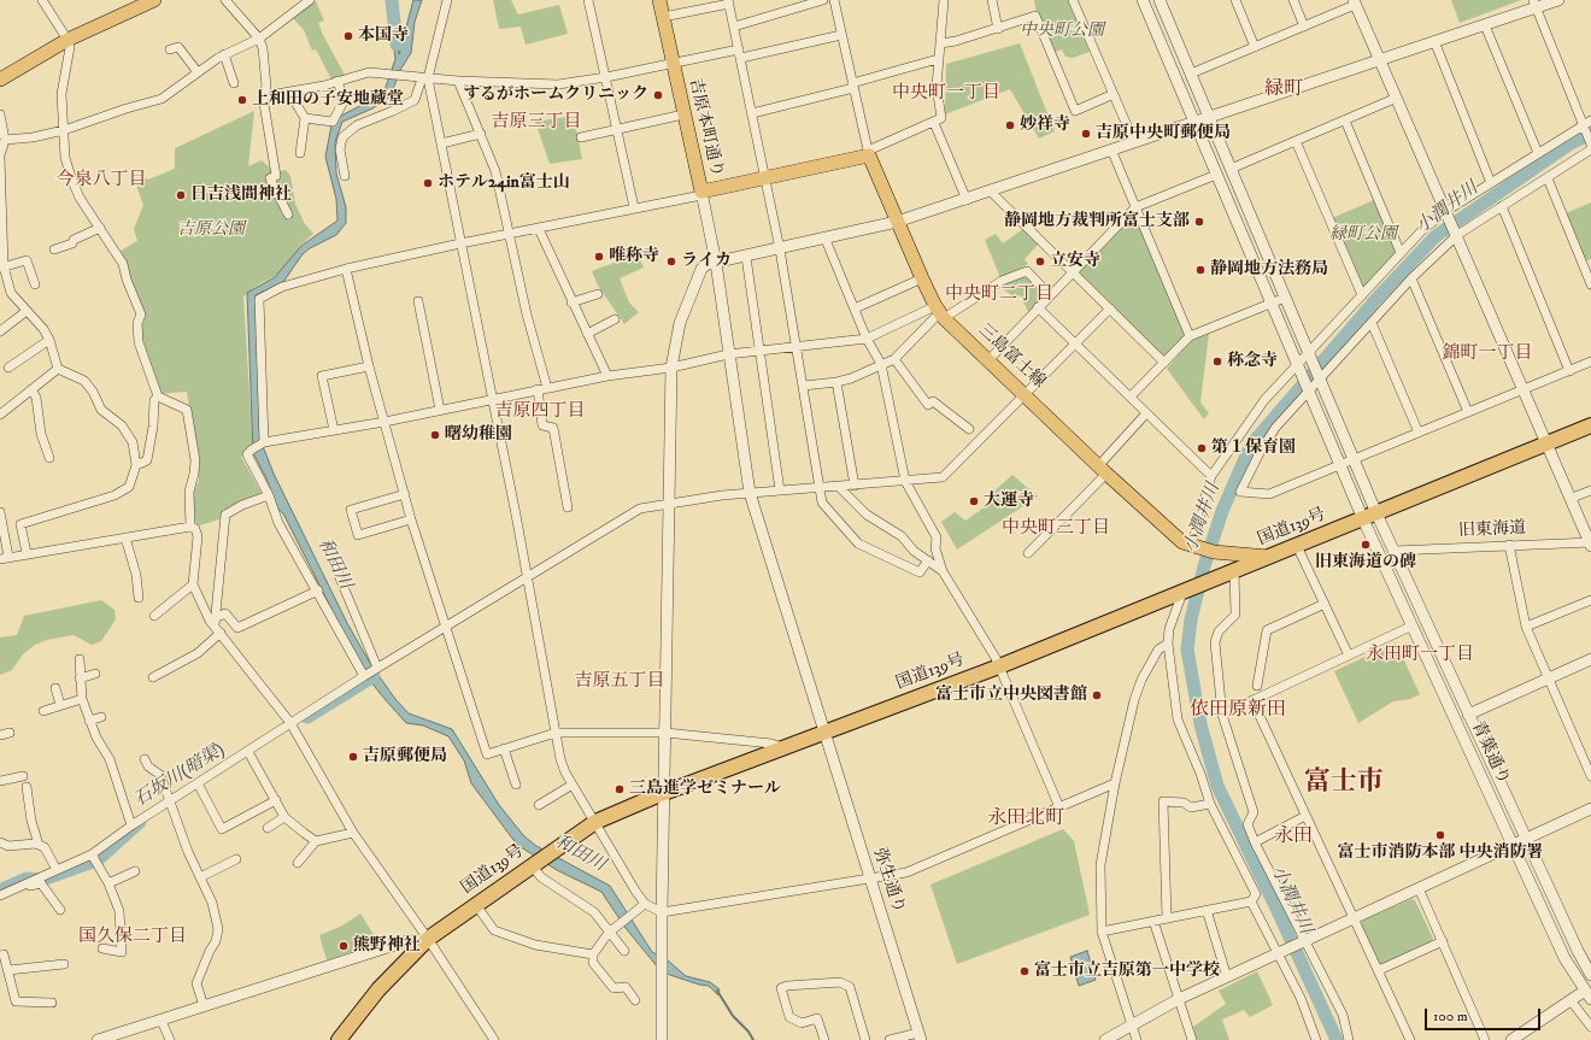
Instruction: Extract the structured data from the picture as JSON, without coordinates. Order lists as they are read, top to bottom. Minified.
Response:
{"streets":{"highway":["国道139号"],"main road":["吉原本町通り","三島富士線"],"street":["旧東海道","青葉通り","弥生通り"]},"crossings":[["吉原本町通り","弥生通り"],["三島富士線","国道139号"],["国道139号","青葉通り"],["国道139号","弥生通り"],["旧東海道","青葉通り"]],"districts":["緑町","中央町一丁目","吉原三丁目","今泉八丁目","中央町二丁目","錦町一丁目","吉原四丁目","中央町三丁目","永田町一丁目","吉原五丁目","依田原新田","富士市","永田北町","永田","国久保二丁目"],"water":["小潤井川","和田川","石坂川(暗渠)"],"parks":["中央町公園","吉原公園","緑町公園"],"places":["本国寺","するがホームクリニック","上和田の子安地蔵堂","妙祥寺","吉原中央町郵便局","ホテル24in富士山","日吉浅間神社","静岡地方裁判所富士支部","唯称寺","ライカ","立安寺","静岡地方法務局","称念寺","曙幼稚園","第１保育園","大運寺","旧東海道の碑","富士市立中央図書館","吉原郵便局","三島進学ゼミナール","富士市消防本部 中央消防署","熊野神社","富士市立吉原第一中学校"],"scale_bar":"100 m"}
